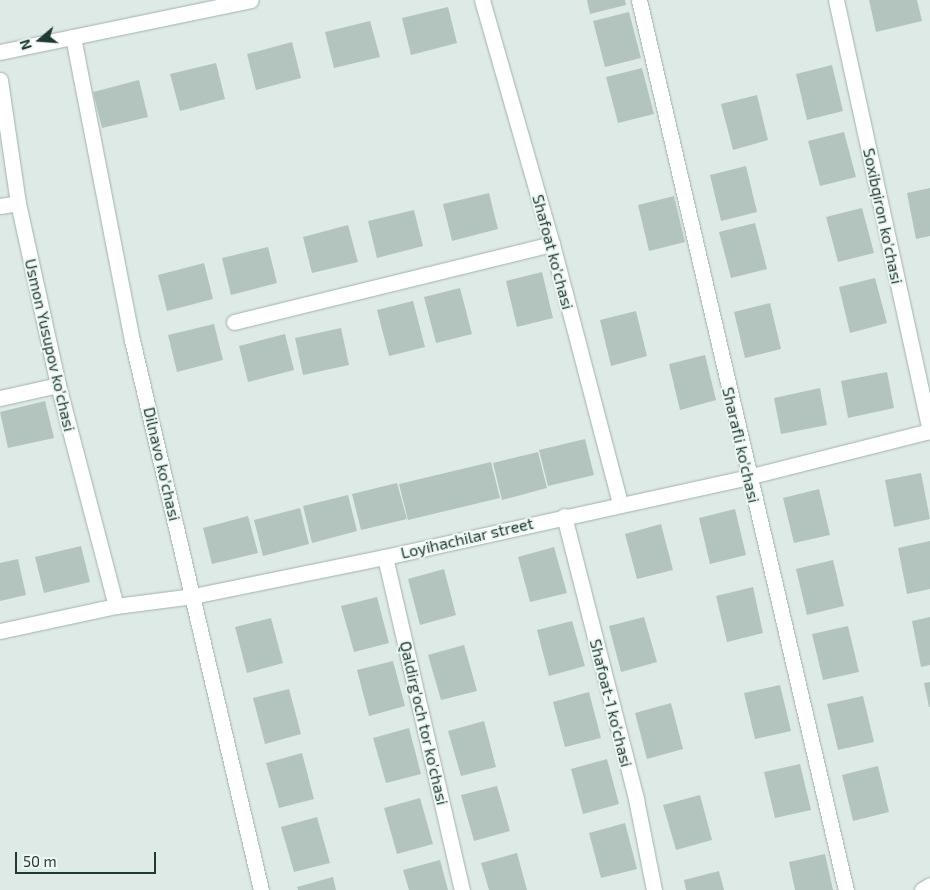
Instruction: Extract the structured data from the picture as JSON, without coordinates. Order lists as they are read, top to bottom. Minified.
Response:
{"streets":{"street":["Soxibqiron ko'chasi","Shafoat ko'chasi","Usmon Yusupov ko'chasi","Sharafli ko'chasi","Dilnavo ko'chasi","Loyihachilar street","Shafoat-1 ko'chasi","Qaldirg'och tor ko'chasi"]},"crossings":[["Soxibqiron ko'chasi","Loyihachilar street"],["Shafoat ko'chasi","Loyihachilar street"],["Usmon Yusupov ko'chasi","Loyihachilar street"],["Sharafli ko'chasi","Loyihachilar street"],["Dilnavo ko'chasi","Loyihachilar street"],["Loyihachilar street","Shafoat-1 ko'chasi"],["Loyihachilar street","Qaldirg'och tor ko'chasi"]],"scale_bar":"50 m","north":"left"}
